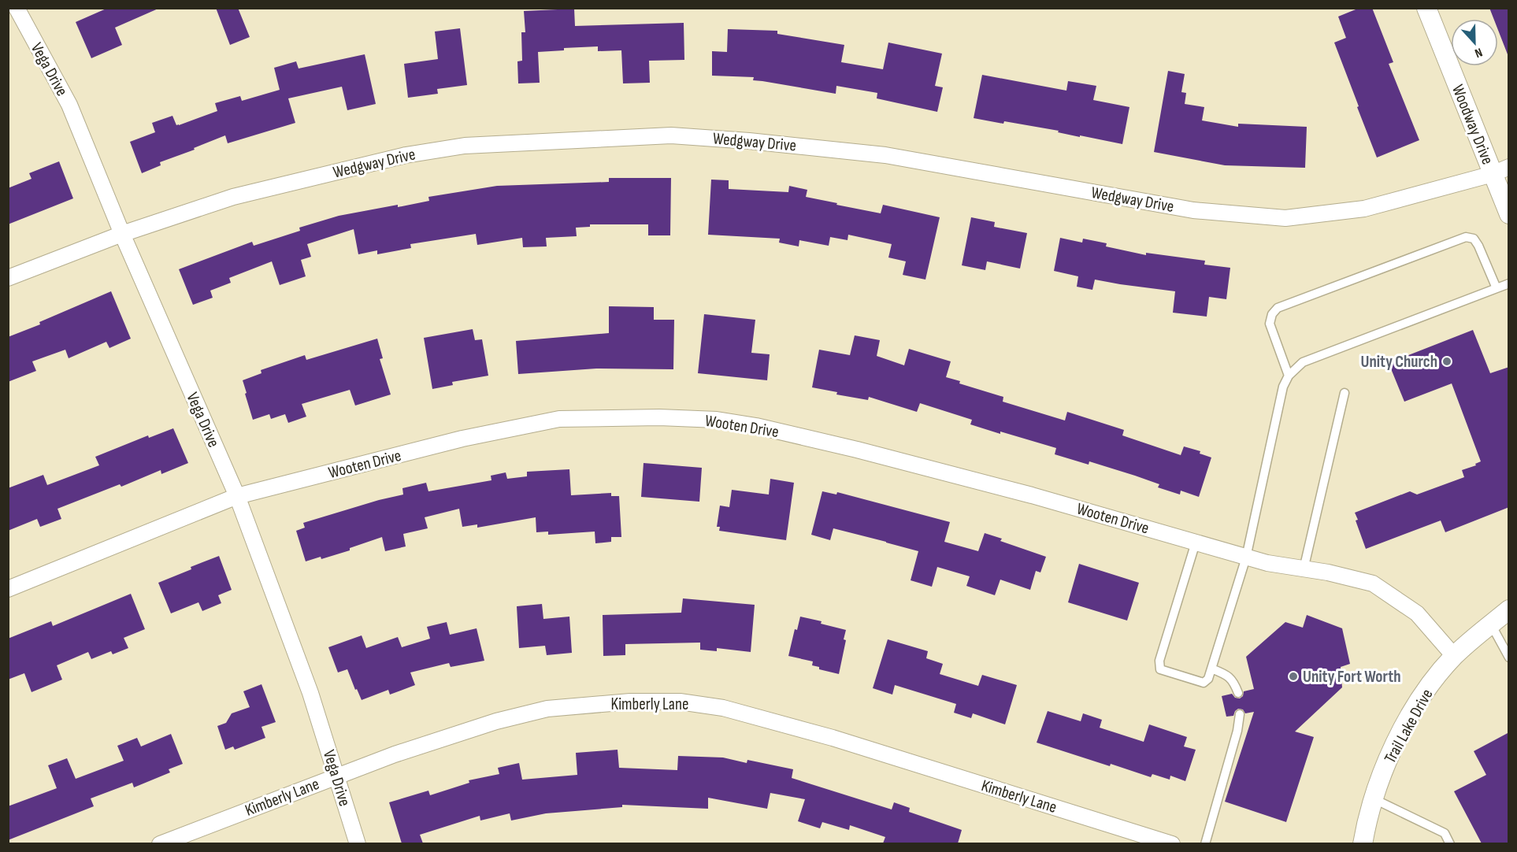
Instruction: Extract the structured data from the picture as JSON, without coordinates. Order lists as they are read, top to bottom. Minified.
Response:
{"streets":{"street":["Vega Drive","Woodway Drive","Wedgway Drive","Wooten Drive","Kimberly Lane","Trail Lake Drive"]},"crossings":[["Vega Drive","Wedgway Drive"],["Vega Drive","Wooten Drive"],["Vega Drive","Kimberly Lane"],["Woodway Drive","Wedgway Drive"],["Wooten Drive","Trail Lake Drive"]],"places":["Unity Church","Unity Fort Worth"],"north":"bottom"}
